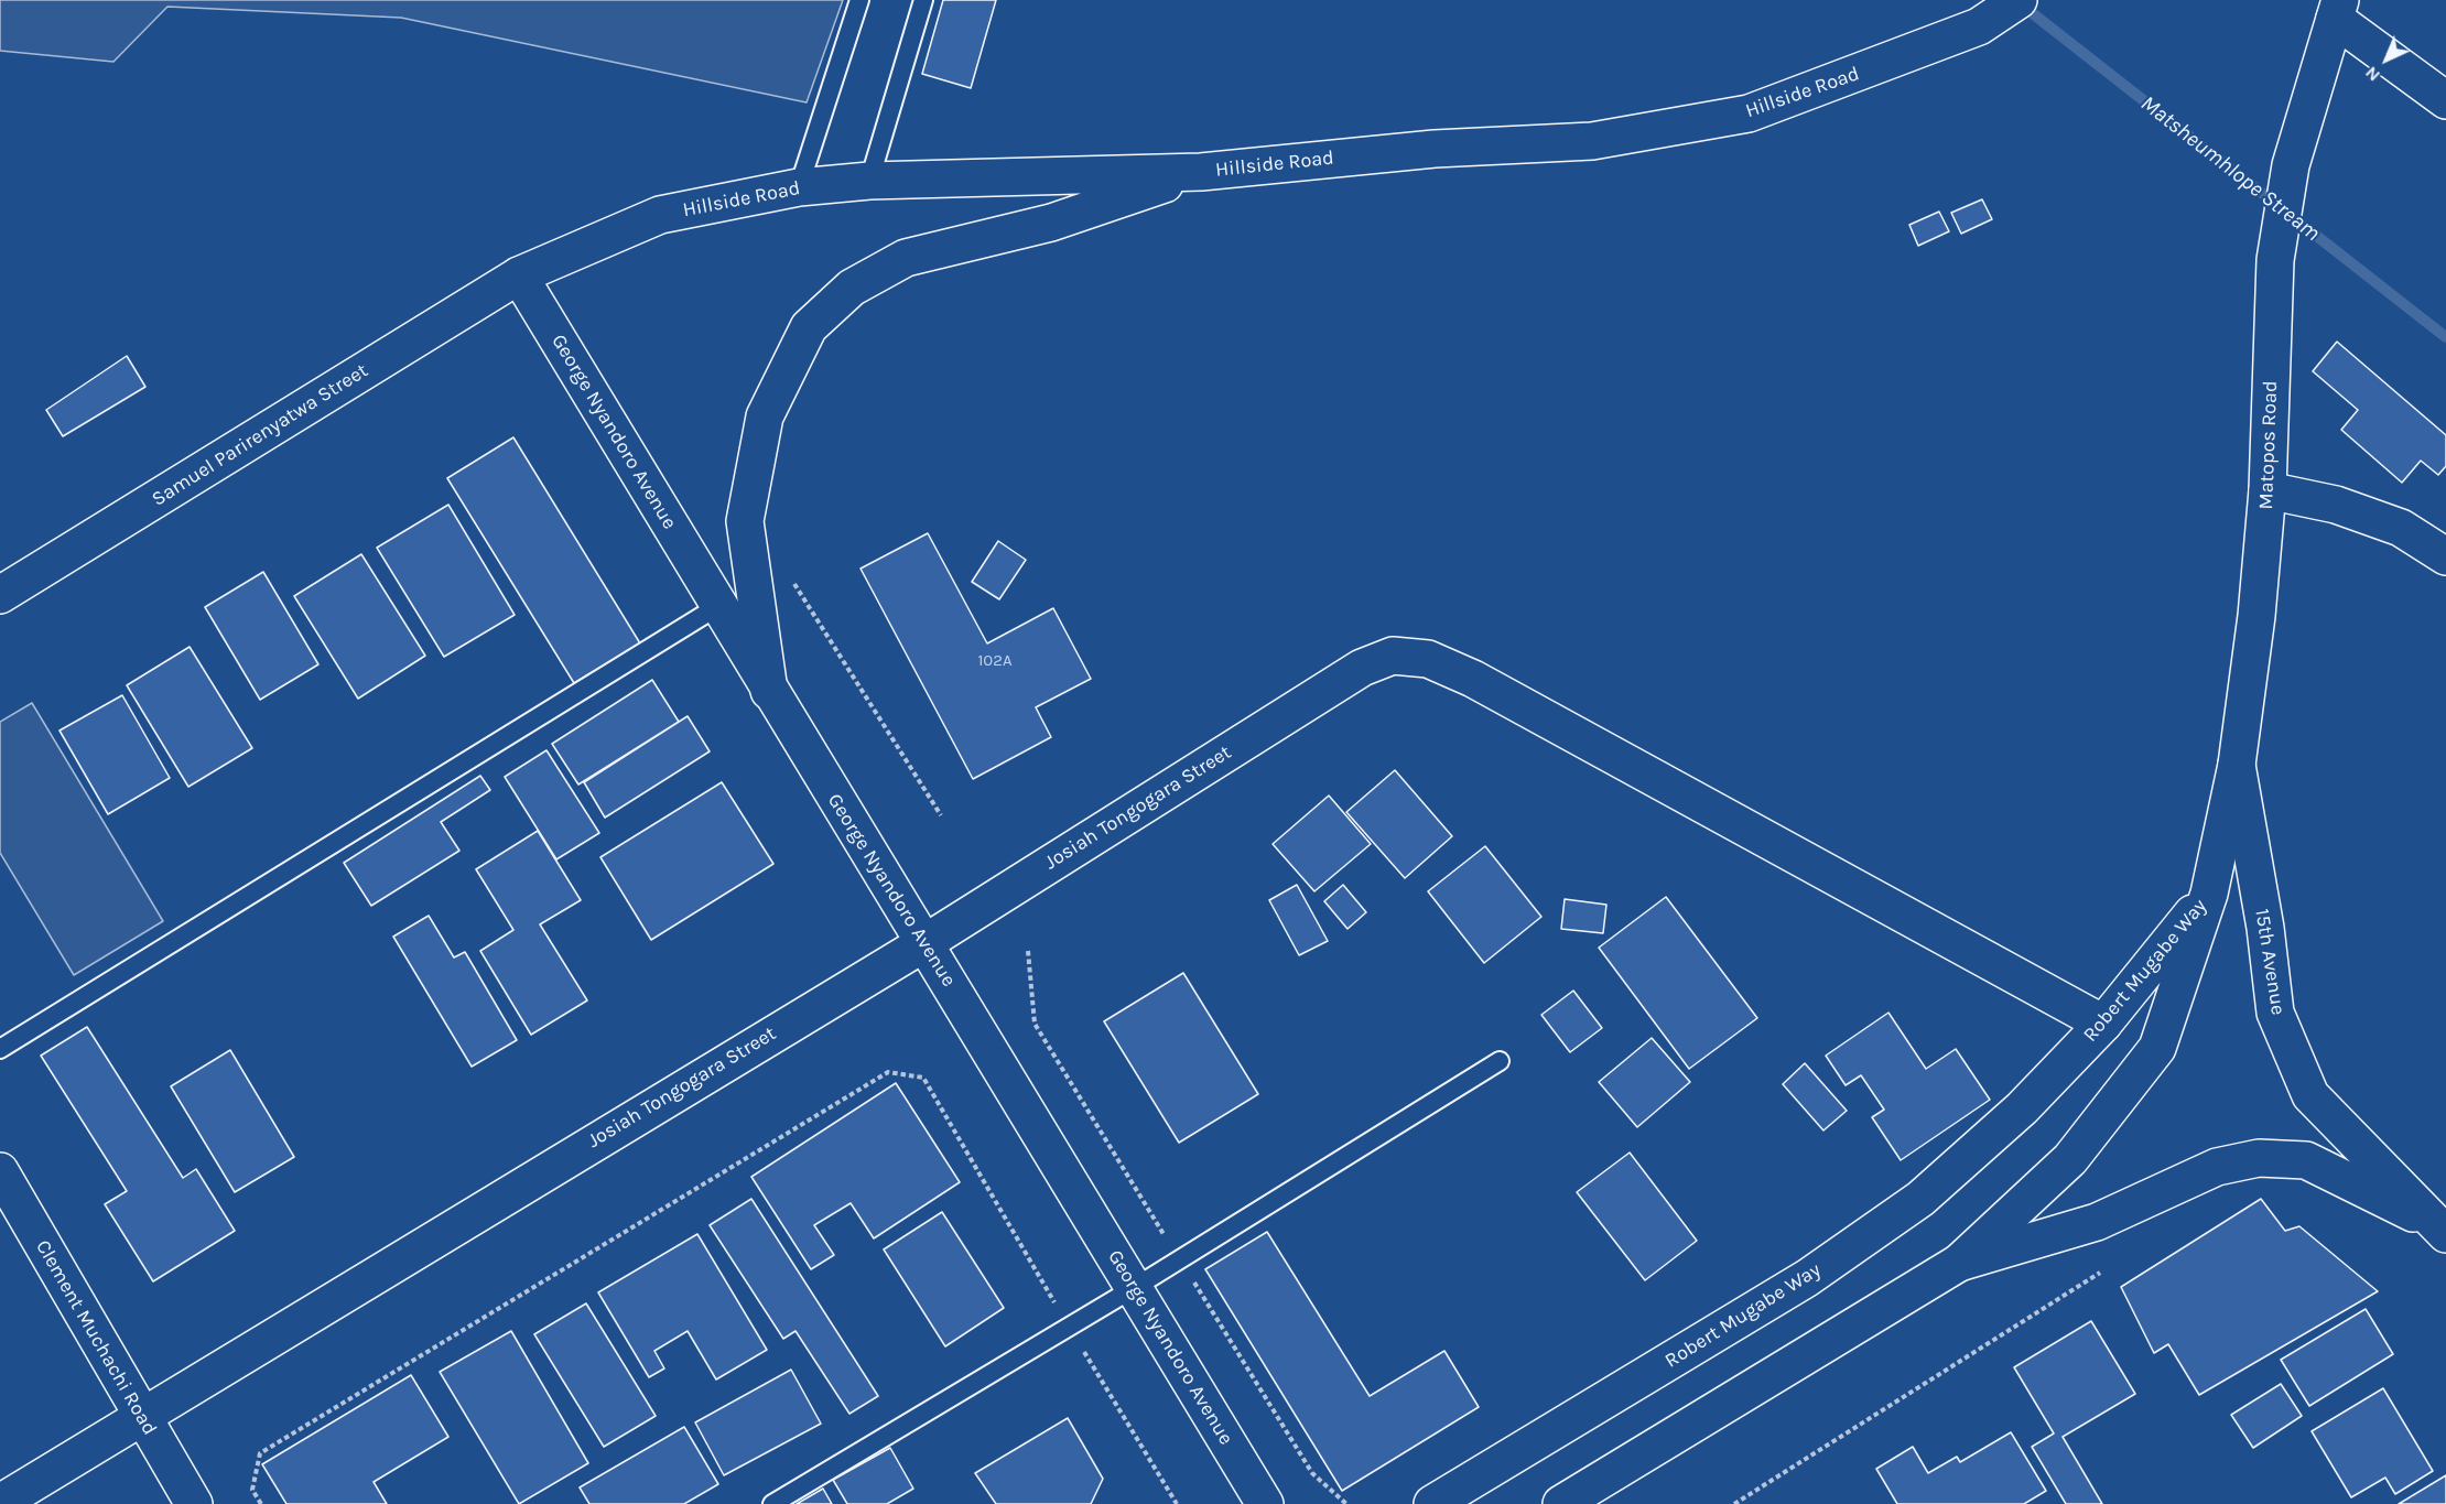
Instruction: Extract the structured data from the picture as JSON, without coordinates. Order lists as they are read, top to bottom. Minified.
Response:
{"streets":{"street":["Hillside Road","George Nyandoro Avenue","Samuel Parirenyatwa Street","Matopos Road","Josiah Tongogara Street","15th Avenue","Robert Mugabe Way","Clement Muchachi Road"]},"crossings":[["Hillside Road","George Nyandoro Avenue"],["Hillside Road","Samuel Parirenyatwa Street"],["George Nyandoro Avenue","Samuel Parirenyatwa Street"],["George Nyandoro Avenue","Josiah Tongogara Street"],["Matopos Road","15th Avenue"],["Matopos Road","Robert Mugabe Way"],["Josiah Tongogara Street","Robert Mugabe Way"],["Josiah Tongogara Street","Clement Muchachi Road"],["15th Avenue","Robert Mugabe Way"]],"water":["Matsheumhlope Stream"],"house_numbers":["102A"],"north":"bottom left"}
